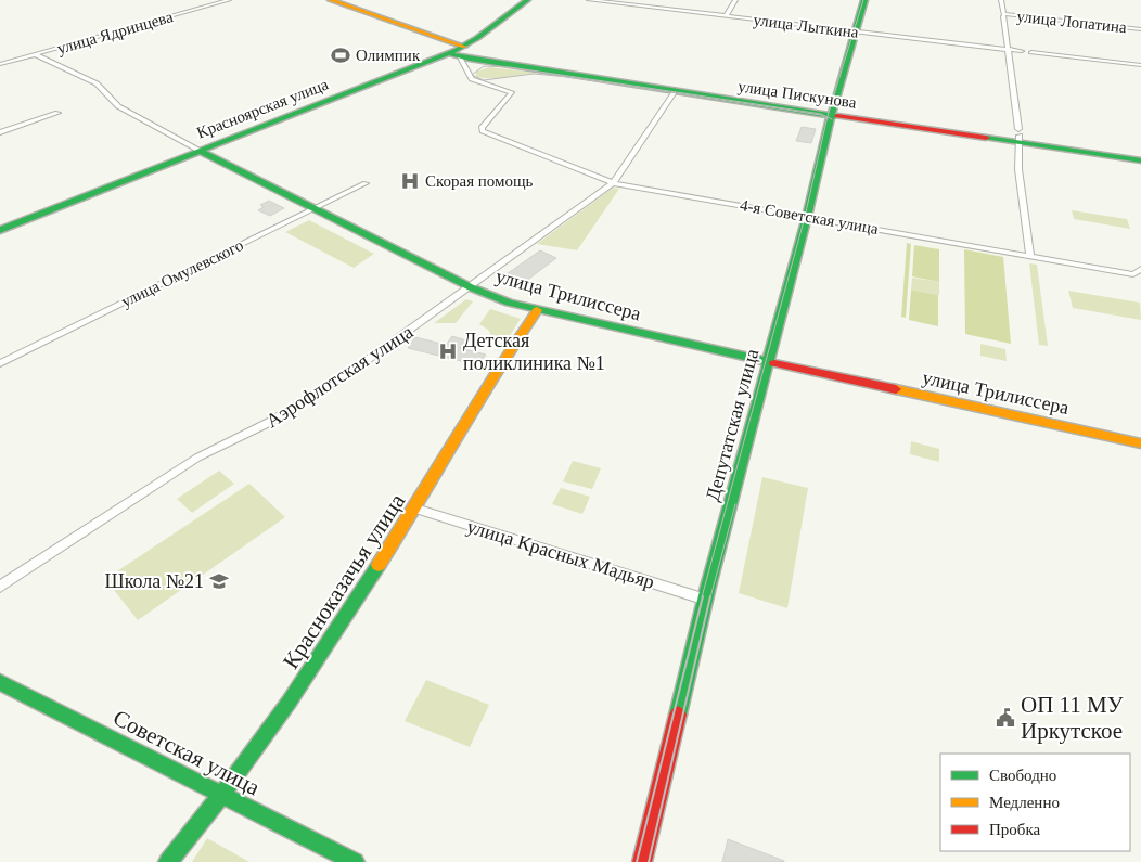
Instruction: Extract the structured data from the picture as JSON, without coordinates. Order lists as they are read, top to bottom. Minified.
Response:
{"streets":{"street":["улица Лопатина","улица Лыткина","улица Ядринцева","улица Пискунова","Красноярская улица","4-я Советская улица","улица Омулевского","улица Трилиссера","Аэрофлотская улица","Депутатская улица","улица Красных Мадьяр","Красноказачья улица","Советская улица"]},"crossings":[["улица Лыткина","Депутатская улица"],["улица Ядринцева","улица Трилиссера"],["улица Пискунова","Красноярская улица"],["улица Пискунова","4-я Советская улица"],["улица Пискунова","Депутатская улица"],["Красноярская улица","4-я Советская улица"],["Красноярская улица","улица Трилиссера"],["4-я Советская улица","Аэрофлотская улица"],["4-я Советская улица","Депутатская улица"],["улица Омулевского","улица Трилиссера"],["улица Трилиссера","Аэрофлотская улица"],["улица Трилиссера","Депутатская улица"],["улица Трилиссера","Красноказачья улица"],["Депутатская улица","улица Красных Мадьяр"],["улица Красных Мадьяр","Красноказачья улица"],["Красноказачья улица","Советская улица"]],"places":{"sports":["Олимпик"],"hospital":["Скорая помощь","Детская поликлиника №1"],"school or university":["Школа №21"],"public building":["ОП 11 МУ Иркутское"]},"legend":["Свободно","Медленно","Пробка"]}
